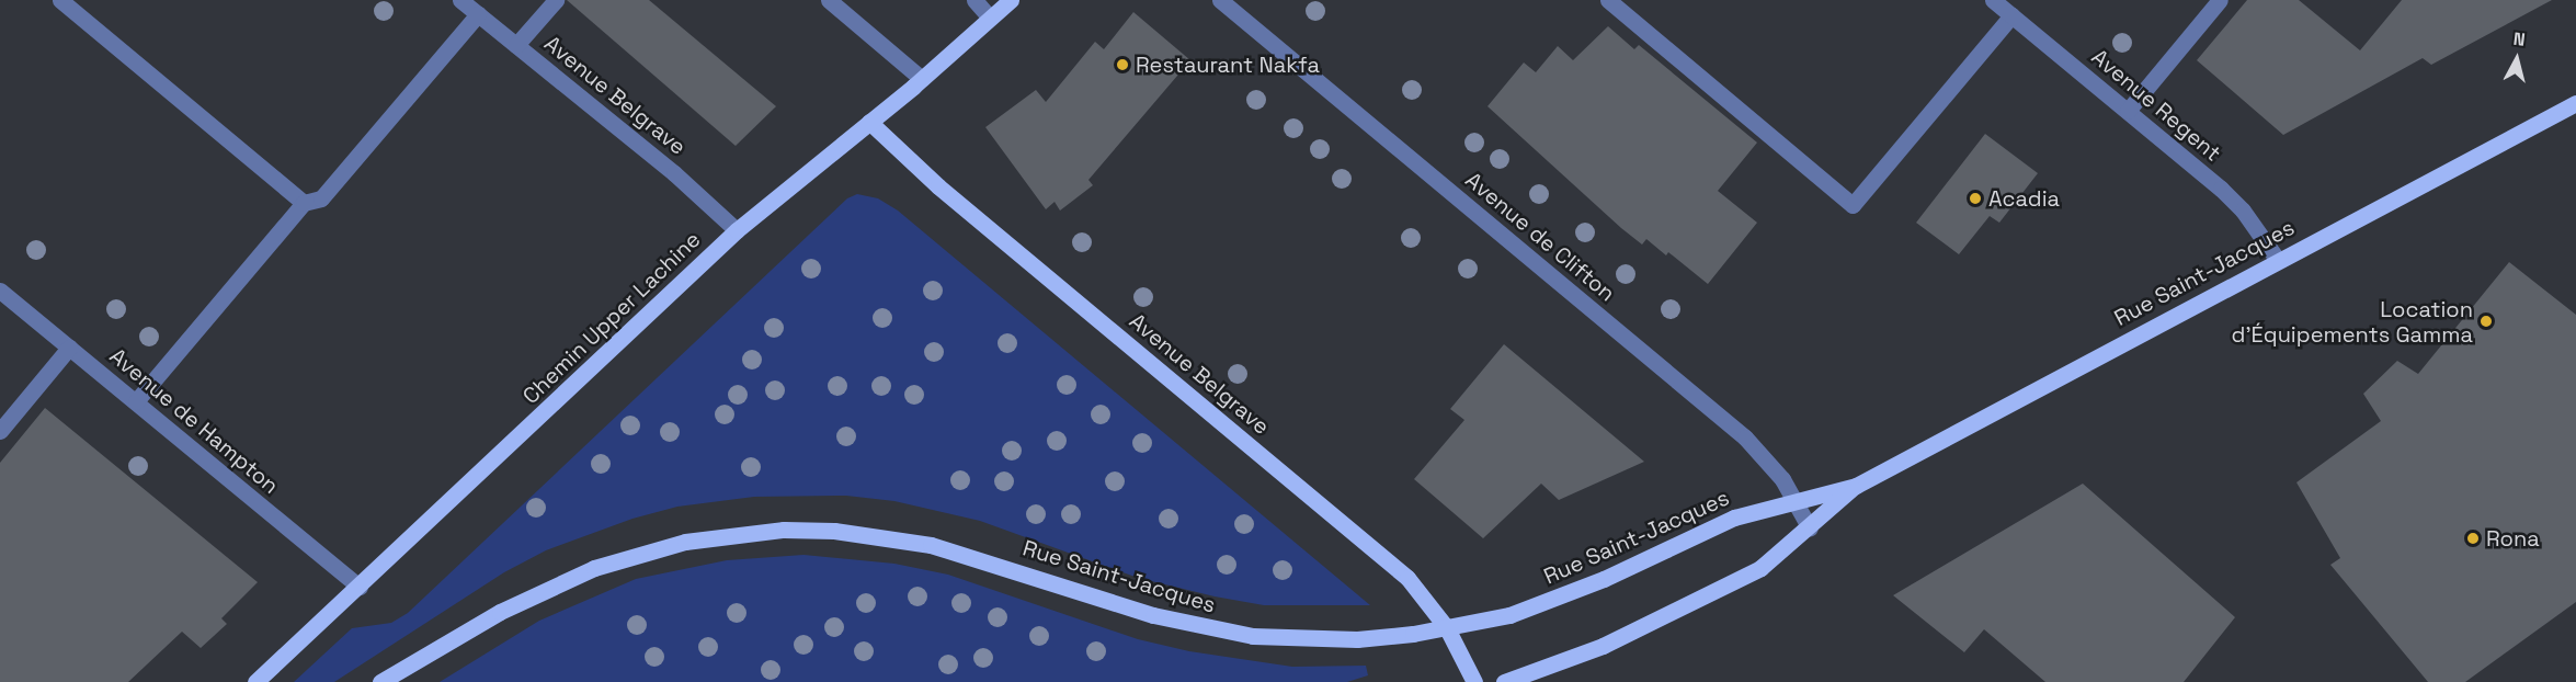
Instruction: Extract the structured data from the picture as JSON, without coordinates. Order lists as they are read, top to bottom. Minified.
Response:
{"streets":{"main road":["Avenue Belgrave","Rue Saint-Jacques","Chemin Upper Lachine"],"street":["Avenue Regent","Avenue de Clifton","Avenue de Hampton"]},"crossings":[["Avenue Belgrave","Rue Saint-Jacques"],["Avenue Belgrave","Chemin Upper Lachine"],["Avenue Regent","Rue Saint-Jacques"],["Avenue de Clifton","Rue Saint-Jacques"],["Chemin Upper Lachine","Avenue de Hampton"]],"places":["Restaurant Nakfa","Acadia","Location d'Équipements Gamma","Rona"],"north":"top"}
